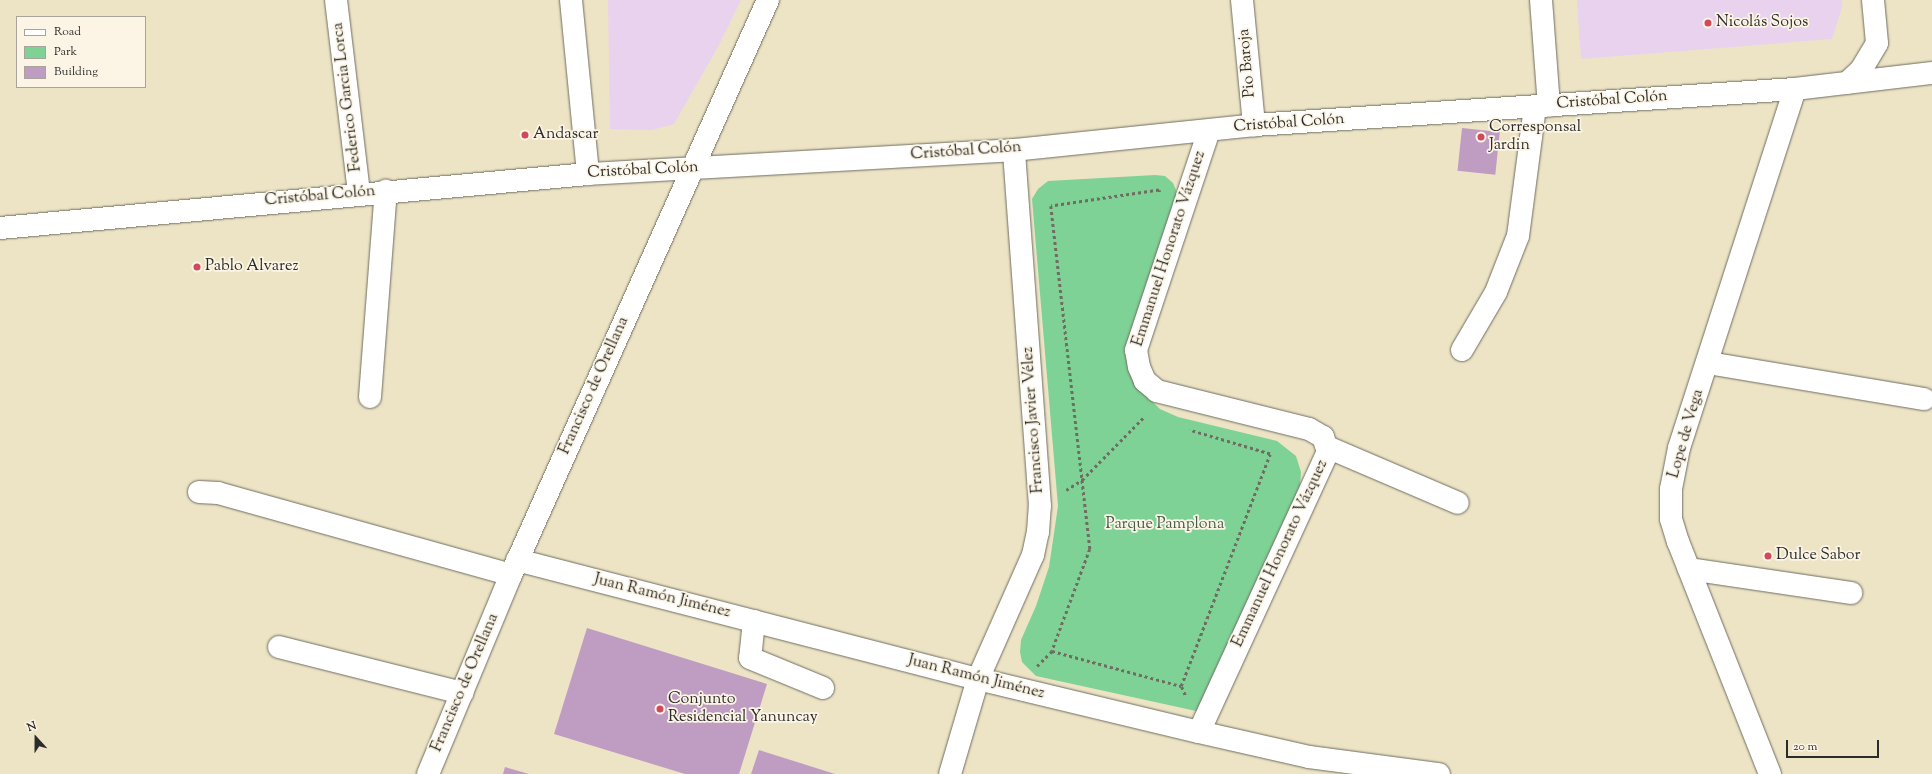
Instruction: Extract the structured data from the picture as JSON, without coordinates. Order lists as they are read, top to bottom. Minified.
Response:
{"streets":{"street":["Pio Baroja","Federico Garcia Lorca","Cristóbal Colón","Emmanuel Honorato Vázquez","Francisco de Orellana","Francisco Javier Vélez","Lope de Vega","Juan Ramón Jiménez"]},"crossings":[["Pio Baroja","Cristóbal Colón"],["Federico Garcia Lorca","Cristóbal Colón"],["Cristóbal Colón","Emmanuel Honorato Vázquez"],["Cristóbal Colón","Francisco de Orellana"],["Cristóbal Colón","Francisco Javier Vélez"],["Cristóbal Colón","Lope de Vega"],["Emmanuel Honorato Vázquez","Juan Ramón Jiménez"],["Francisco de Orellana","Juan Ramón Jiménez"],["Francisco Javier Vélez","Juan Ramón Jiménez"]],"parks":["Parque Pamplona"],"places":["Nicolás Sojos","Andascar","Corresponsal Jardin","Pablo Alvarez","Dulce Sabor","Conjunto Residencial Yanuncay"],"legend":["Road","Park","Building"],"scale_bar":"20 m","north":"top"}
